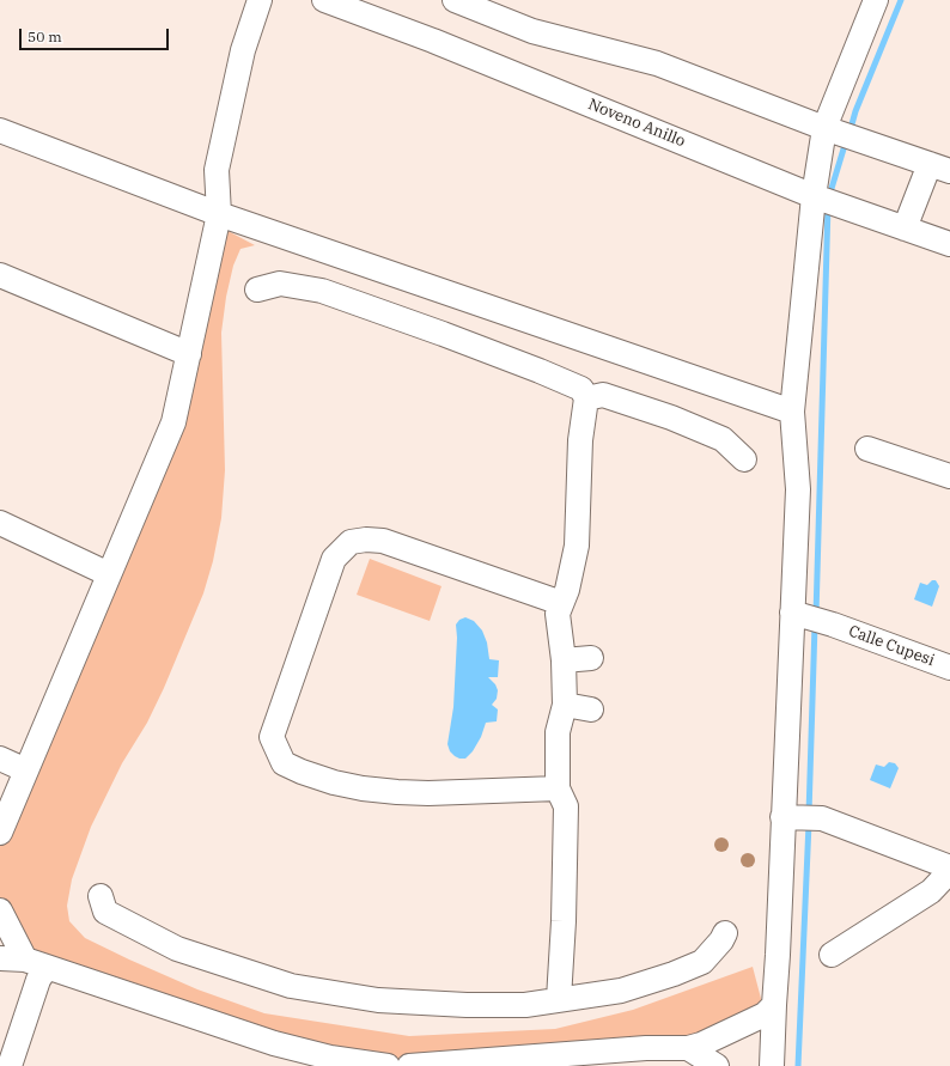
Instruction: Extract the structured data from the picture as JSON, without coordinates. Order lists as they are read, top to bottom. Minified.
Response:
{"streets":{"street":["Noveno Anillo","Calle Cupesi"]},"scale_bar":"50 m"}
